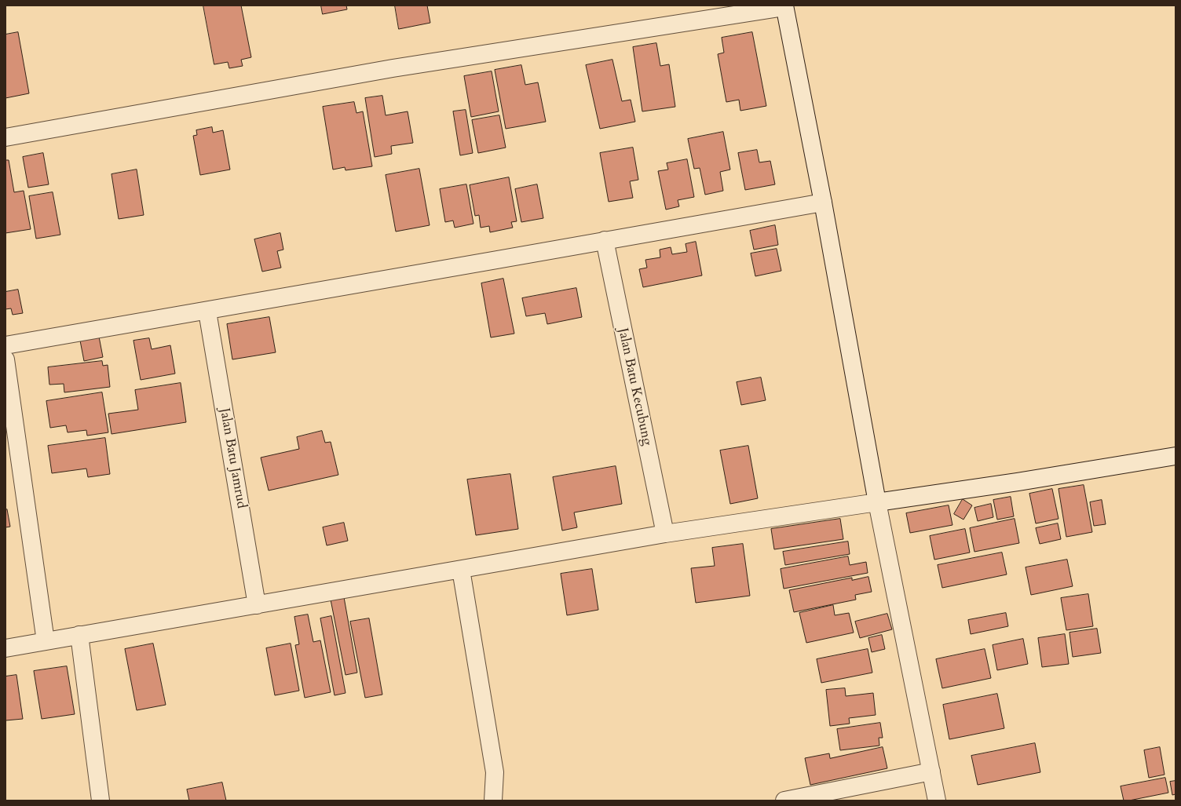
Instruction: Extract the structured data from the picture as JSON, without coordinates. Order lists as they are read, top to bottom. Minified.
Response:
{"streets":{"street":["Jalan Batu Kecubung","Jalan Batu Jamrud"]}}
